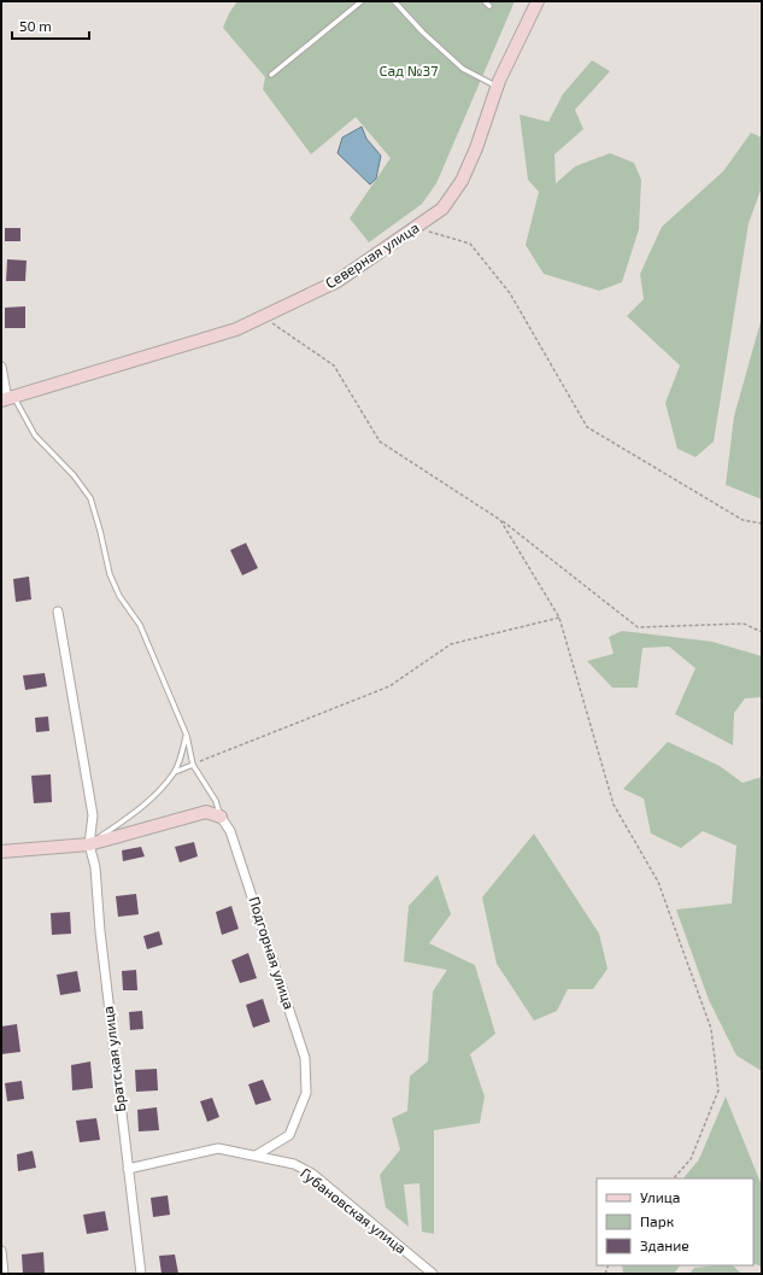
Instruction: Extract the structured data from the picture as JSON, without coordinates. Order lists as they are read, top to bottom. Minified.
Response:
{"streets":{"street":["Северная улица","Подгорная улица","Братская улица","Губановская улица"]},"crossings":[["Подгорная улица","Губановская улица"],["Братская улица","Губановская улица"]],"parks":["Сад №37"],"legend":["Улица","Парк","Здание"],"scale_bar":"50 m"}
